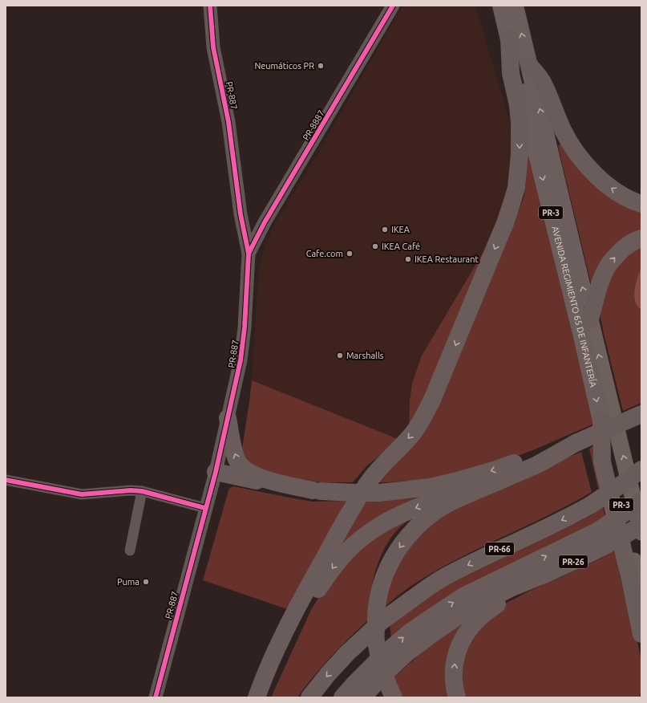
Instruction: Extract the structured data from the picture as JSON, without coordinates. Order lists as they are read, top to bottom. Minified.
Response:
{"streets":{"highway":["PR-3","AVENIDA REGIMIENTO 65 DE INFANTERÍA","PR-66","PR-26"],"street":["PR-887","PR-8887"]},"crossings":[["PR-887","PR-8887"]],"places":["Neumáticos PR","IKEA","IKEA Café","Cafe.com","IKEA Restaurant","Marshalls","Puma"]}
